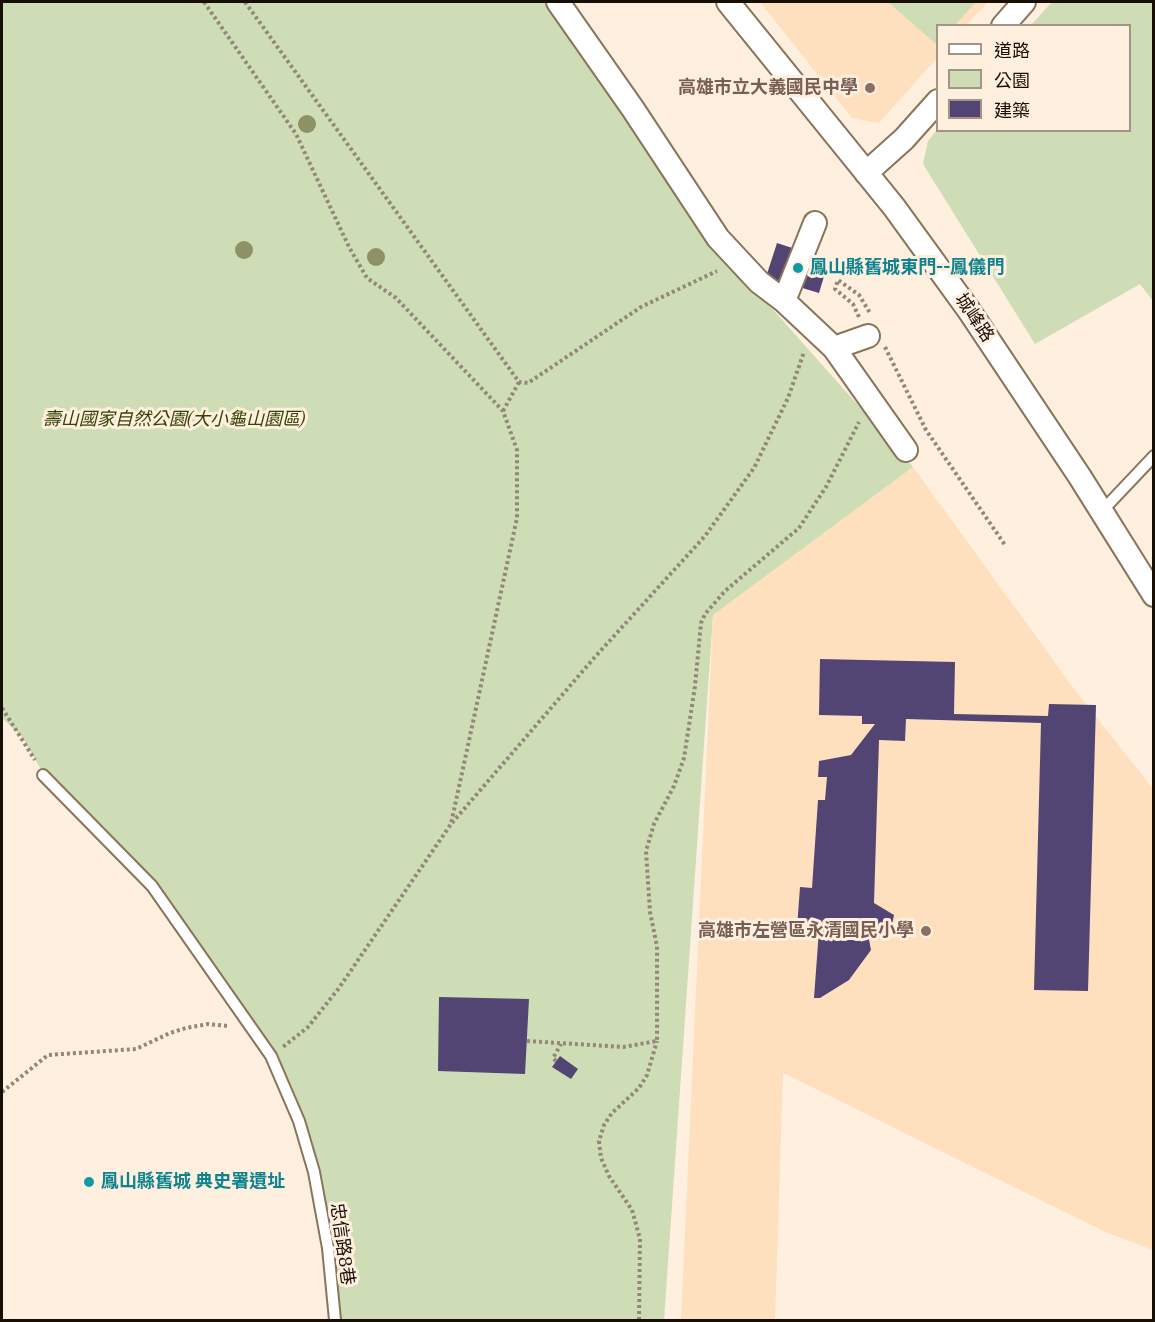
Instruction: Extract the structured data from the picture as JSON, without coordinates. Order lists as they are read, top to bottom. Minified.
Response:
{"streets":{"street":["城峰路"],"lane":["忠信路8巷"]},"parks":["壽山國家自然公園(大小龜山園區)"],"places":["高雄市立大義國民中學","鳳山縣舊城東門--鳳儀門","高雄市左營區永清國民小學","鳳山縣舊城 典史署遺址"],"legend":["道路","公園","建築"]}
